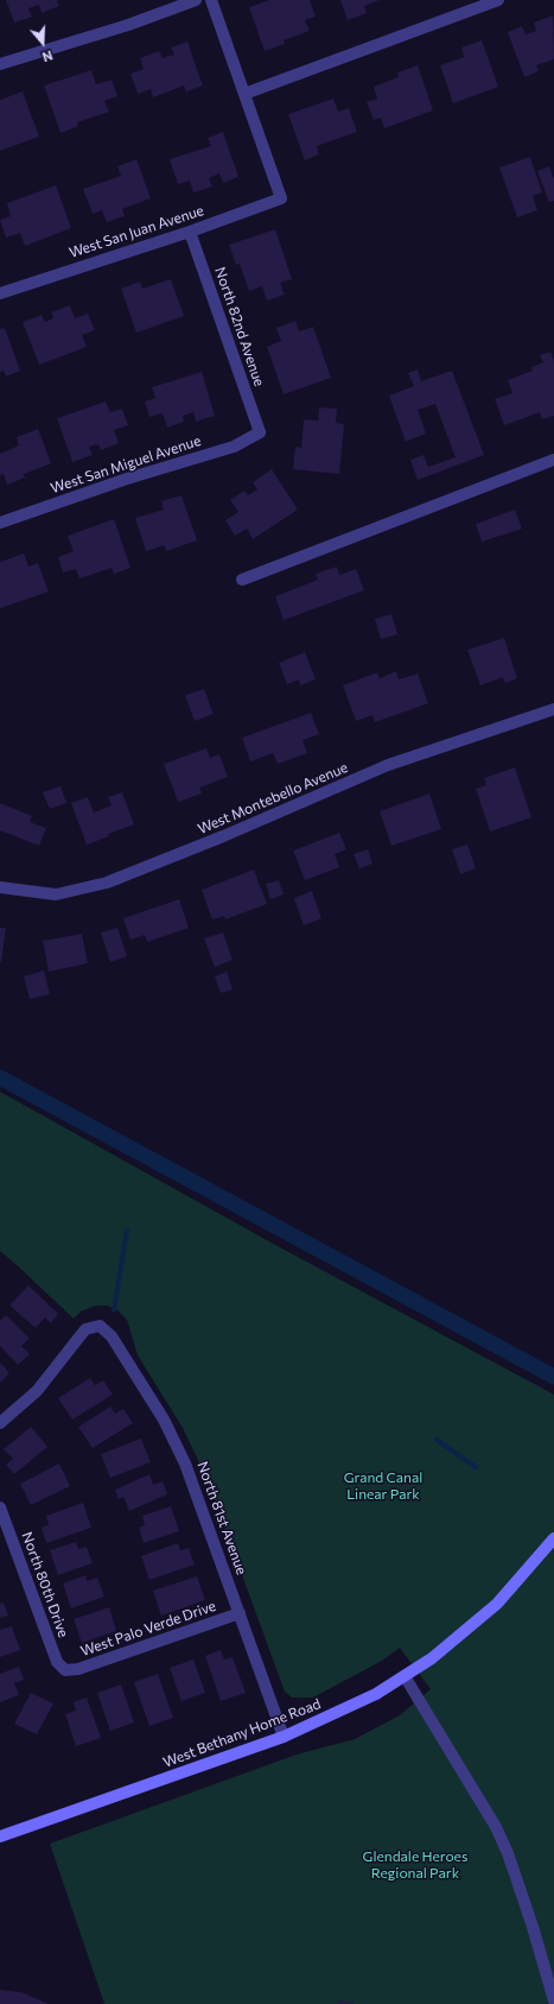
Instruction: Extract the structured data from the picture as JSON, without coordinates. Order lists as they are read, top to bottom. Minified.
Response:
{"streets":{"main road":["West Bethany Home Road"],"street":["West San Juan Avenue","North 82nd Avenue","West San Miguel Avenue","West Montebello Avenue","North 81st Avenue","North 80th Drive","West Palo Verde Drive"]},"crossings":[["West San Juan Avenue","North 82nd Avenue"],["North 82nd Avenue","West San Miguel Avenue"],["North 81st Avenue","West Palo Verde Drive"],["North 81st Avenue","West Bethany Home Road"],["North 80th Drive","West Palo Verde Drive"]],"parks":["Grand Canal Linear Park","Glendale Heroes Regional Park"],"north":"bottom"}
